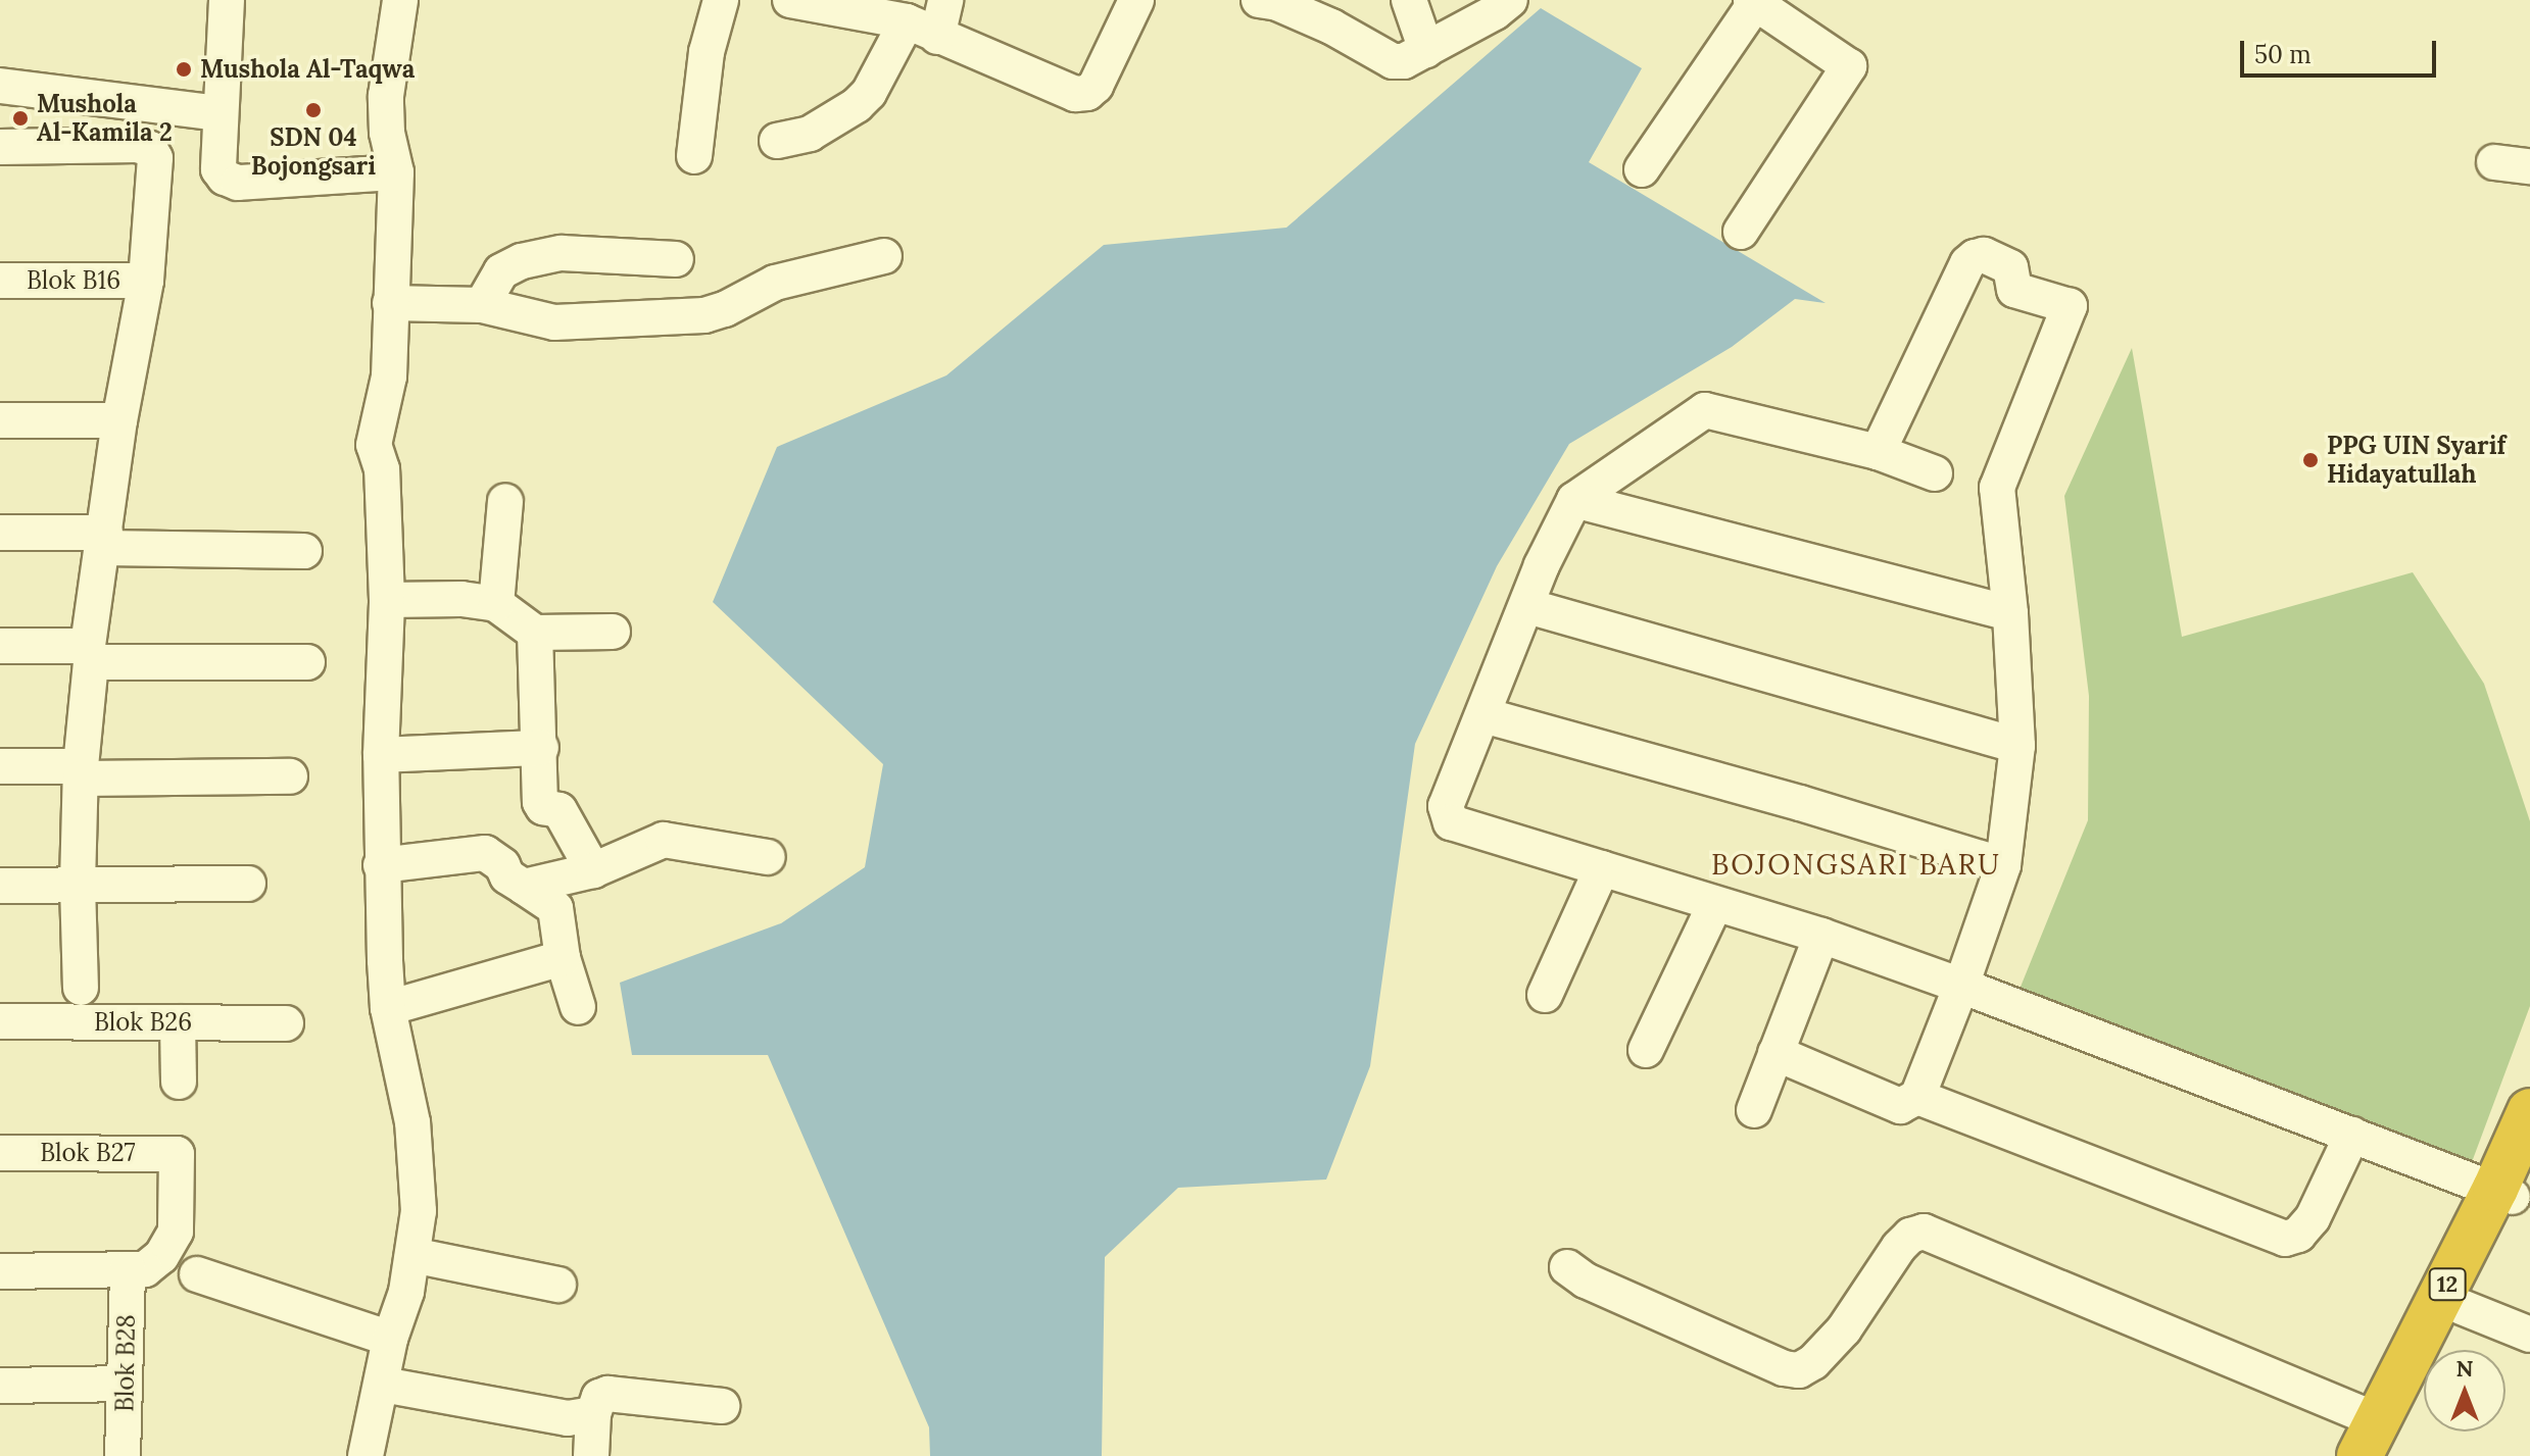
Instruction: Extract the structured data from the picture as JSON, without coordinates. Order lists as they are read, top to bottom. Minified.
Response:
{"streets":{"highway":["12"],"street":["Blok B16","Blok B26","Blok B27","Blok B28"]},"crossings":[["Blok B27","Blok B28"]],"districts":["BOJONGSARI BARU"],"places":["Mushola Al-Taqwa","SDN 04 Bojongsari","Mushola Al-Kamila 2","PPG UIN Syarif Hidayatullah"],"scale_bar":"50 m","north":"top"}
